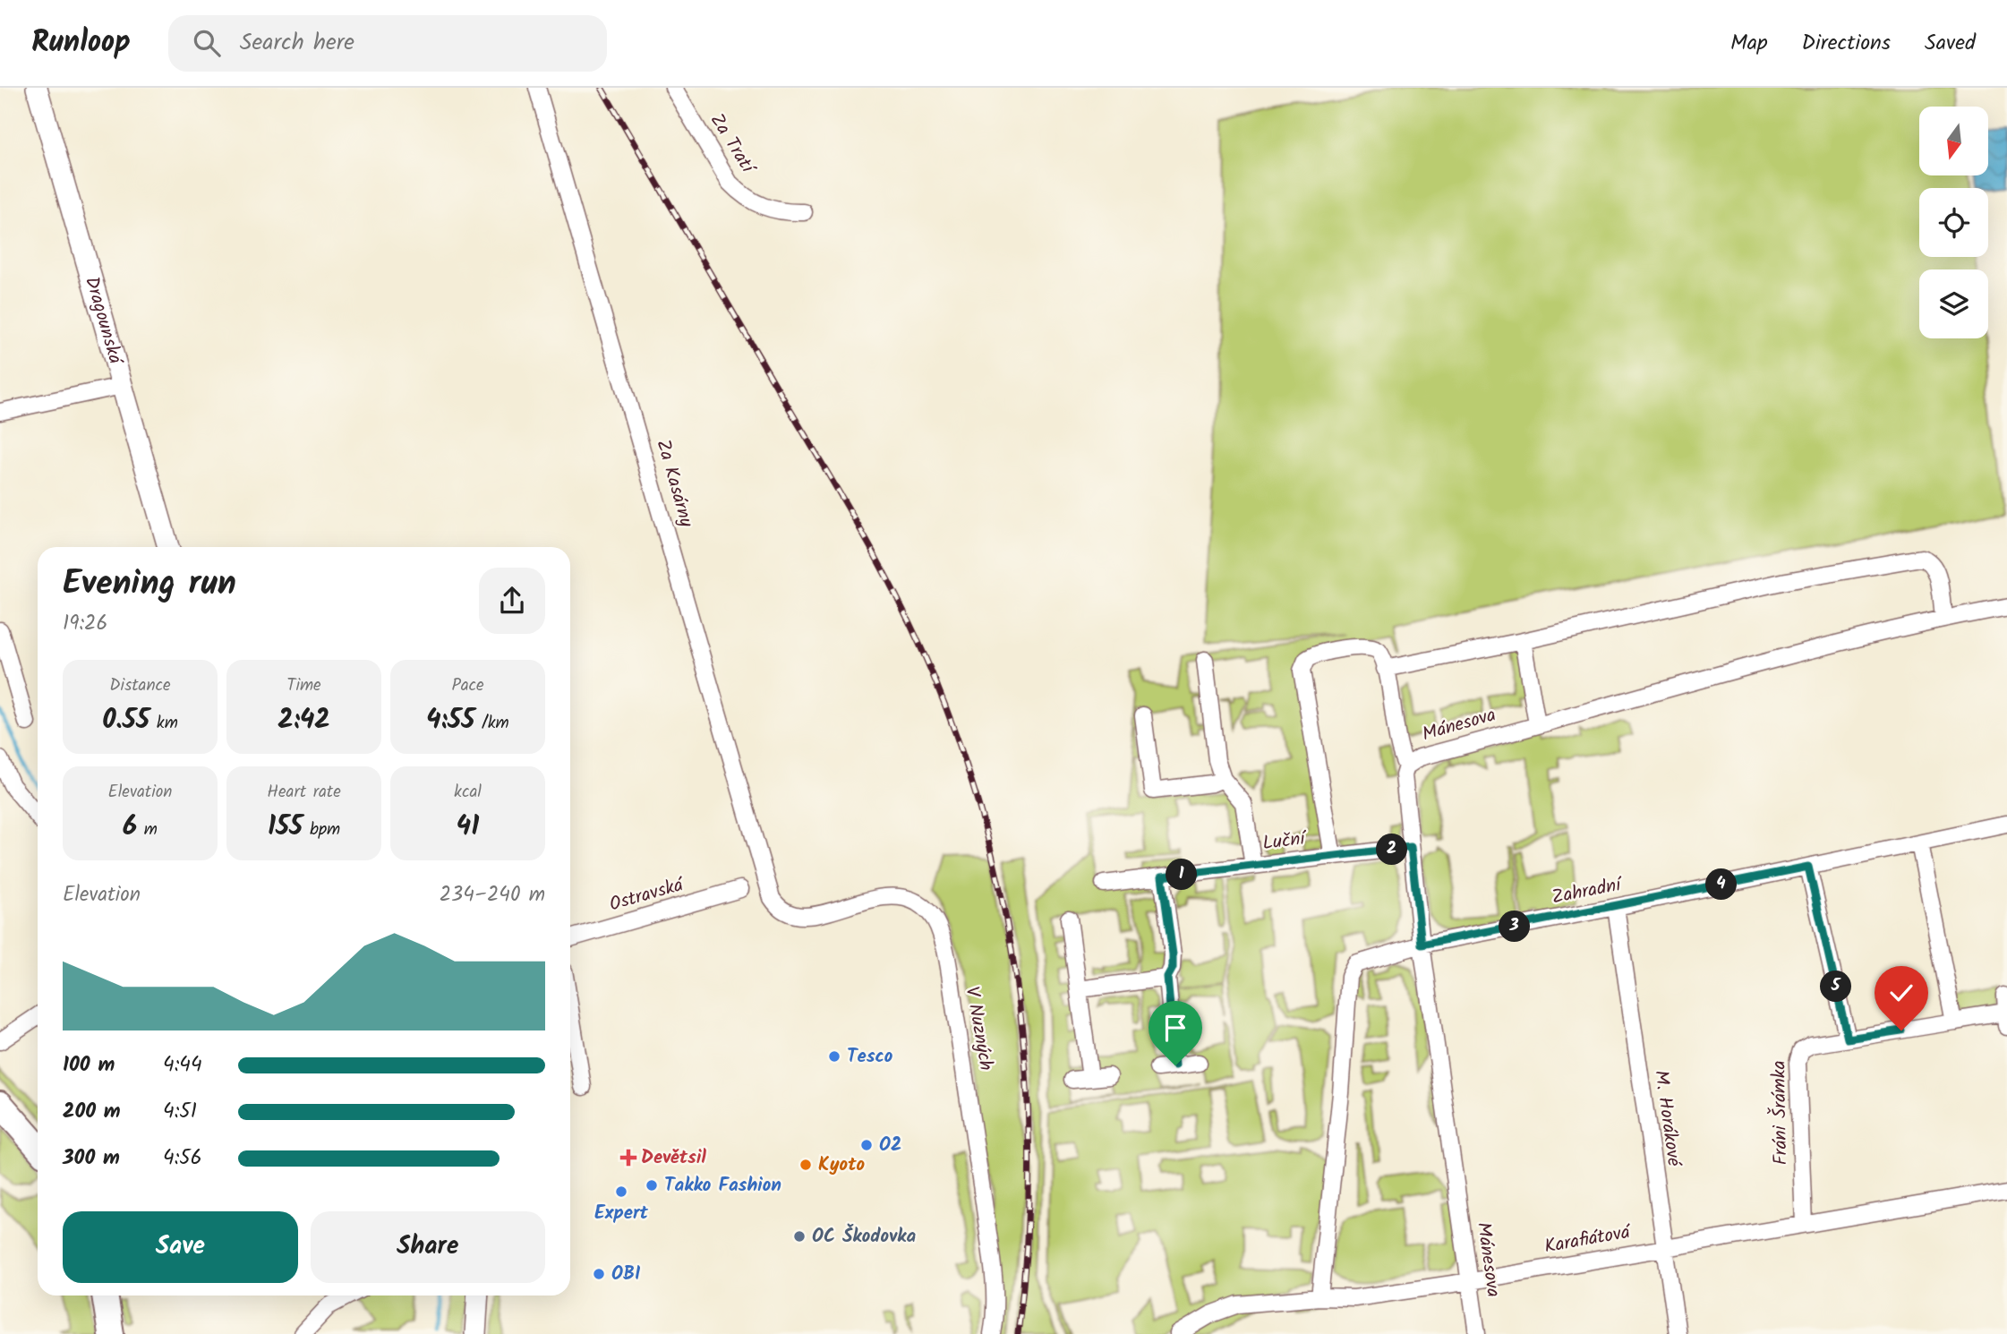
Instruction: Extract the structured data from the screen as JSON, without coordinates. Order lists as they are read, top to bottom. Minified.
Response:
{"streets":{"street":["Za Tratí","Dragounská","Za Kasárny","Mánesova","Luční","Zahradní","Ostravská","V Nuzných","Fráni Šrámka","M. Horákové","Karafiátová"]},"crossings":[["Za Kasárny","V Nuzných"],["Mánesova","Luční"],["Mánesova","Zahradní"],["Mánesova","Karafiátová"],["Zahradní","M. Horákové"],["Zahradní","Karafiátová"],["Fráni Šrámka","Karafiátová"],["M. Horákové","Karafiátová"]],"places":{"other":["Tesco","O2","Kyoto","Takko Fashion","Expert","OC Škodovka","OBI"],"health":["Devětsil"]},"north":"bottom","page":{"header":"Runloop","search":"Search here","nav":["Map","Directions","Saved"],"heading":["Evening run","19:26"],"stats":[["Distance","0.55 km"],["Time","2:42"],["Pace","4:55 /km"],["Elevation","6 m"],["Heart rate","155 bpm"],["kcal","41"]],"pins":["2","1","4","3","5"],"chart":["Elevation","234–240 m"],"list":[{"name":"100 m","note":"4:44"},{"name":"200 m","note":"4:51"},{"name":"300 m","note":"4:56"}],"buttons":["Save","Share"]}}
